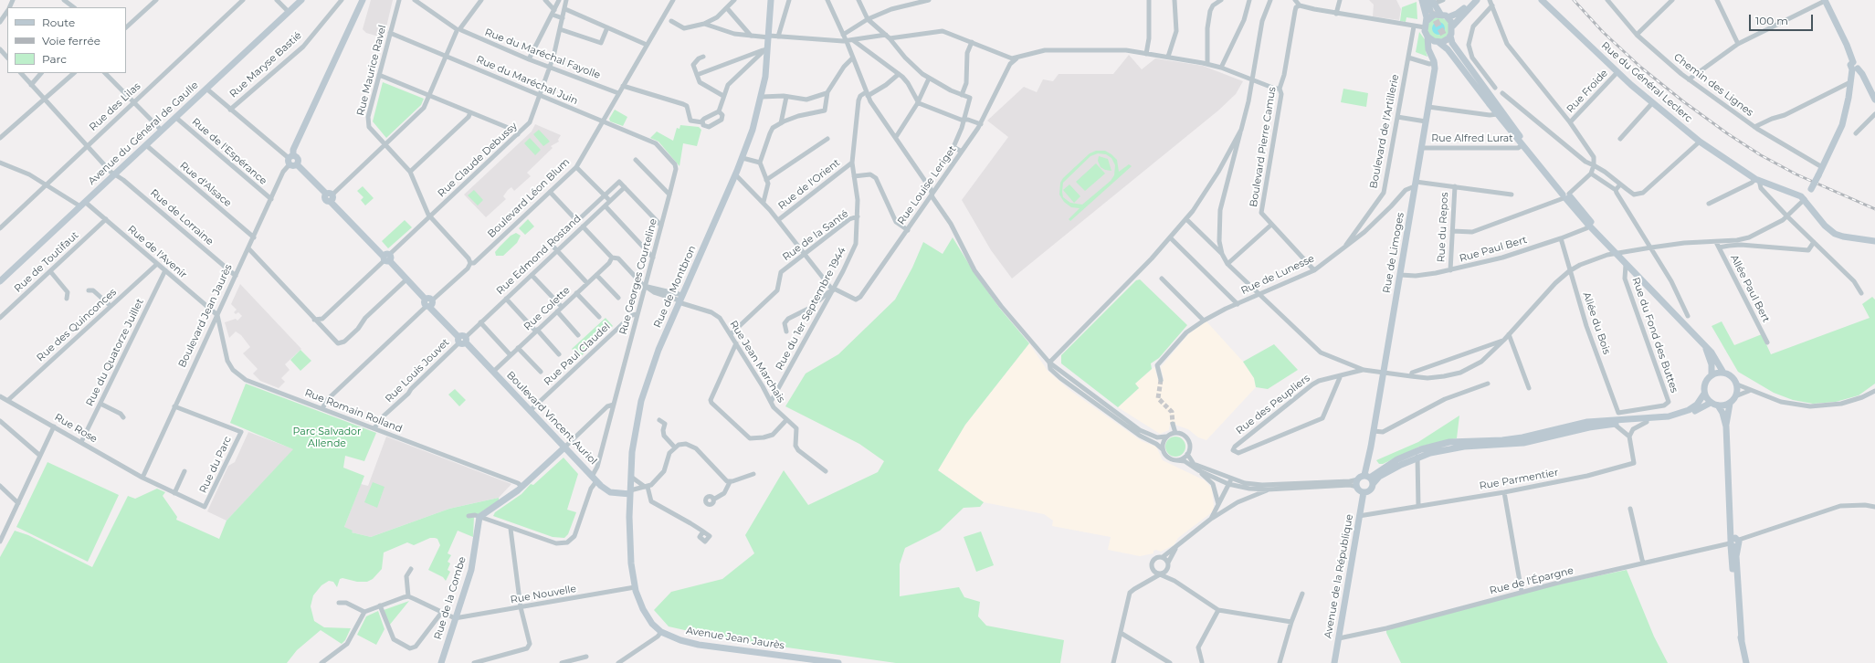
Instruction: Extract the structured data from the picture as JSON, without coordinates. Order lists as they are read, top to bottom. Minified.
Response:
{"streets":{"main road":["Rue du Général Leclerc","Avenue du Général de Gaulle","Rue de Limoges","Rue de Montbron","Boulevard Jean Jaurès","Boulevard Vincent Auriol","Avenue de la République","Rue de la Combe","Avenue Jean Jaurès"],"street":["Rue du Maréchal Fayolle","Rue Maryse Bastié","Rue Maurice Ravel","Rue du Maréchal Juin","Chemin des Lignes","Rue Froide","Rue des Lilas","Boulevard de l'Artillerie","Rue Alfred Lurat","Boulevard Pierre Camus","Rue de l'Espérance","Rue Claude Debussy","Rue d'Alsace","Rue de l'Orient","Rue Louise Leriget","Boulevard Léon Blum","Rue de Lorraine","Rue du Repos","Rue de la Santé","Rue Paul Bert","Rue de l'Avenir","Rue Edmond Rostand","Rue de Toutifaut","Rue de Lunesse","Rue Georges Courteline","Allée Paul Bert","Rue Colette","Rue du 1er Septembre 1944","Allée du Bois","Rue des Quinconces","Rue du Fond des Buttes","Rue du Quatorze Juillet","Rue Paul Claudel","Rue Jean Marchais","Rue Louis Jouvet","Rue des Peupliers","Rue Romain Rolland","Rue Rose","Rue du Parc","Rue Parmentier","Rue de l'Épargne","Rue Nouvelle"]},"crossings":[["Rue du Maréchal Fayolle","Rue Claude Debussy"],["Rue du Maréchal Fayolle","Boulevard Léon Blum"],["Rue Maurice Ravel","Rue du Maréchal Juin"],["Rue Maurice Ravel","Rue Claude Debussy"],["Rue Maurice Ravel","Boulevard Léon Blum"],["Rue du Maréchal Juin","Rue Claude Debussy"],["Rue du Maréchal Juin","Boulevard Léon Blum"],["Rue du Maréchal Juin","Rue Georges Courteline"],["Rue du Général Leclerc","Rue Froide"],["Rue des Lilas","Rue de Lorraine"],["Rue des Lilas","Rue de l'Avenir"],["Boulevard de l'Artillerie","Rue de Lunesse"],["Avenue du Général de Gaulle","Rue de l'Espérance"],["Avenue du Général de Gaulle","Rue d'Alsace"],["Avenue du Général de Gaulle","Rue de Lorraine"],["Avenue du Général de Gaulle","Rue de l'Avenir"],["Rue Alfred Lurat","Rue de Limoges"],["Boulevard Pierre Camus","Rue de Lunesse"],["Rue de l'Espérance","Boulevard Jean Jaurès"],["Rue Claude Debussy","Boulevard Vincent Auriol"],["Rue d'Alsace","Boulevard Jean Jaurès"],["Rue de l'Orient","Rue du 1er Septembre 1944"],["Rue Louise Leriget","Rue du 1er Septembre 1944"],["Boulevard Léon Blum","Rue Georges Courteline"],["Boulevard Léon Blum","Rue Romain Rolland"],["Boulevard Léon Blum","Boulevard Vincent Auriol"],["Rue de Lorraine","Boulevard Jean Jaurès"],["Rue du Repos","Rue Paul Bert"],["Rue de la Santé","Rue du 1er Septembre 1944"],["Rue de la Santé","Rue Jean Marchais"],["Rue Paul Bert","Rue de Limoges"],["Rue Paul Bert","Allée du Bois"],["Rue de l'Avenir","Rue de Toutifaut"],["Rue de l'Avenir","Boulevard Jean Jaurès"],["Rue de l'Avenir","Rue des Quinconces"],["Rue de l'Avenir","Rue du Quatorze Juillet"],["Rue de l'Avenir","Rue Romain Rolland"],["Rue de Limoges","Rue de Lunesse"],["Rue Edmond Rostand","Rue Louis Jouvet"],["Rue Edmond Rostand","Boulevard Vincent Auriol"],["Rue Georges Courteline","Rue Paul Claudel"],["Rue Georges Courteline","Rue Jean Marchais"],["Rue Georges Courteline","Boulevard Vincent Auriol"],["Rue Georges Courteline","Rue de la Combe"],["Rue de Montbron","Rue Jean Marchais"],["Rue de Montbron","Boulevard Vincent Auriol"],["Rue de Montbron","Rue Nouvelle"],["Rue de Montbron","Avenue Jean Jaurès"],["Rue Colette","Boulevard Vincent Auriol"],["Rue du 1er Septembre 1944","Rue Jean Marchais"],["Boulevard Jean Jaurès","Rue Romain Rolland"],["Boulevard Jean Jaurès","Boulevard Vincent Auriol"],["Boulevard Jean Jaurès","Rue Rose"],["Boulevard Jean Jaurès","Rue du Parc"],["Allée du Bois","Rue du Fond des Buttes"],["Rue des Quinconces","Rue Rose"],["Rue du Quatorze Juillet","Rue Rose"],["Rue Paul Claudel","Boulevard Vincent Auriol"],["Rue Louis Jouvet","Rue Romain Rolland"],["Rue Louis Jouvet","Boulevard Vincent Auriol"],["Rue Rose","Rue du Parc"],["Rue Parmentier","Avenue de la République"],["Avenue de la République","Rue de l'Épargne"],["Rue Nouvelle","Rue de la Combe"],["Rue Nouvelle","Avenue Jean Jaurès"]],"parks":["Parc Salvador Allende"],"legend":["Route","Voie ferrée","Parc"],"scale_bar":"100 m"}
